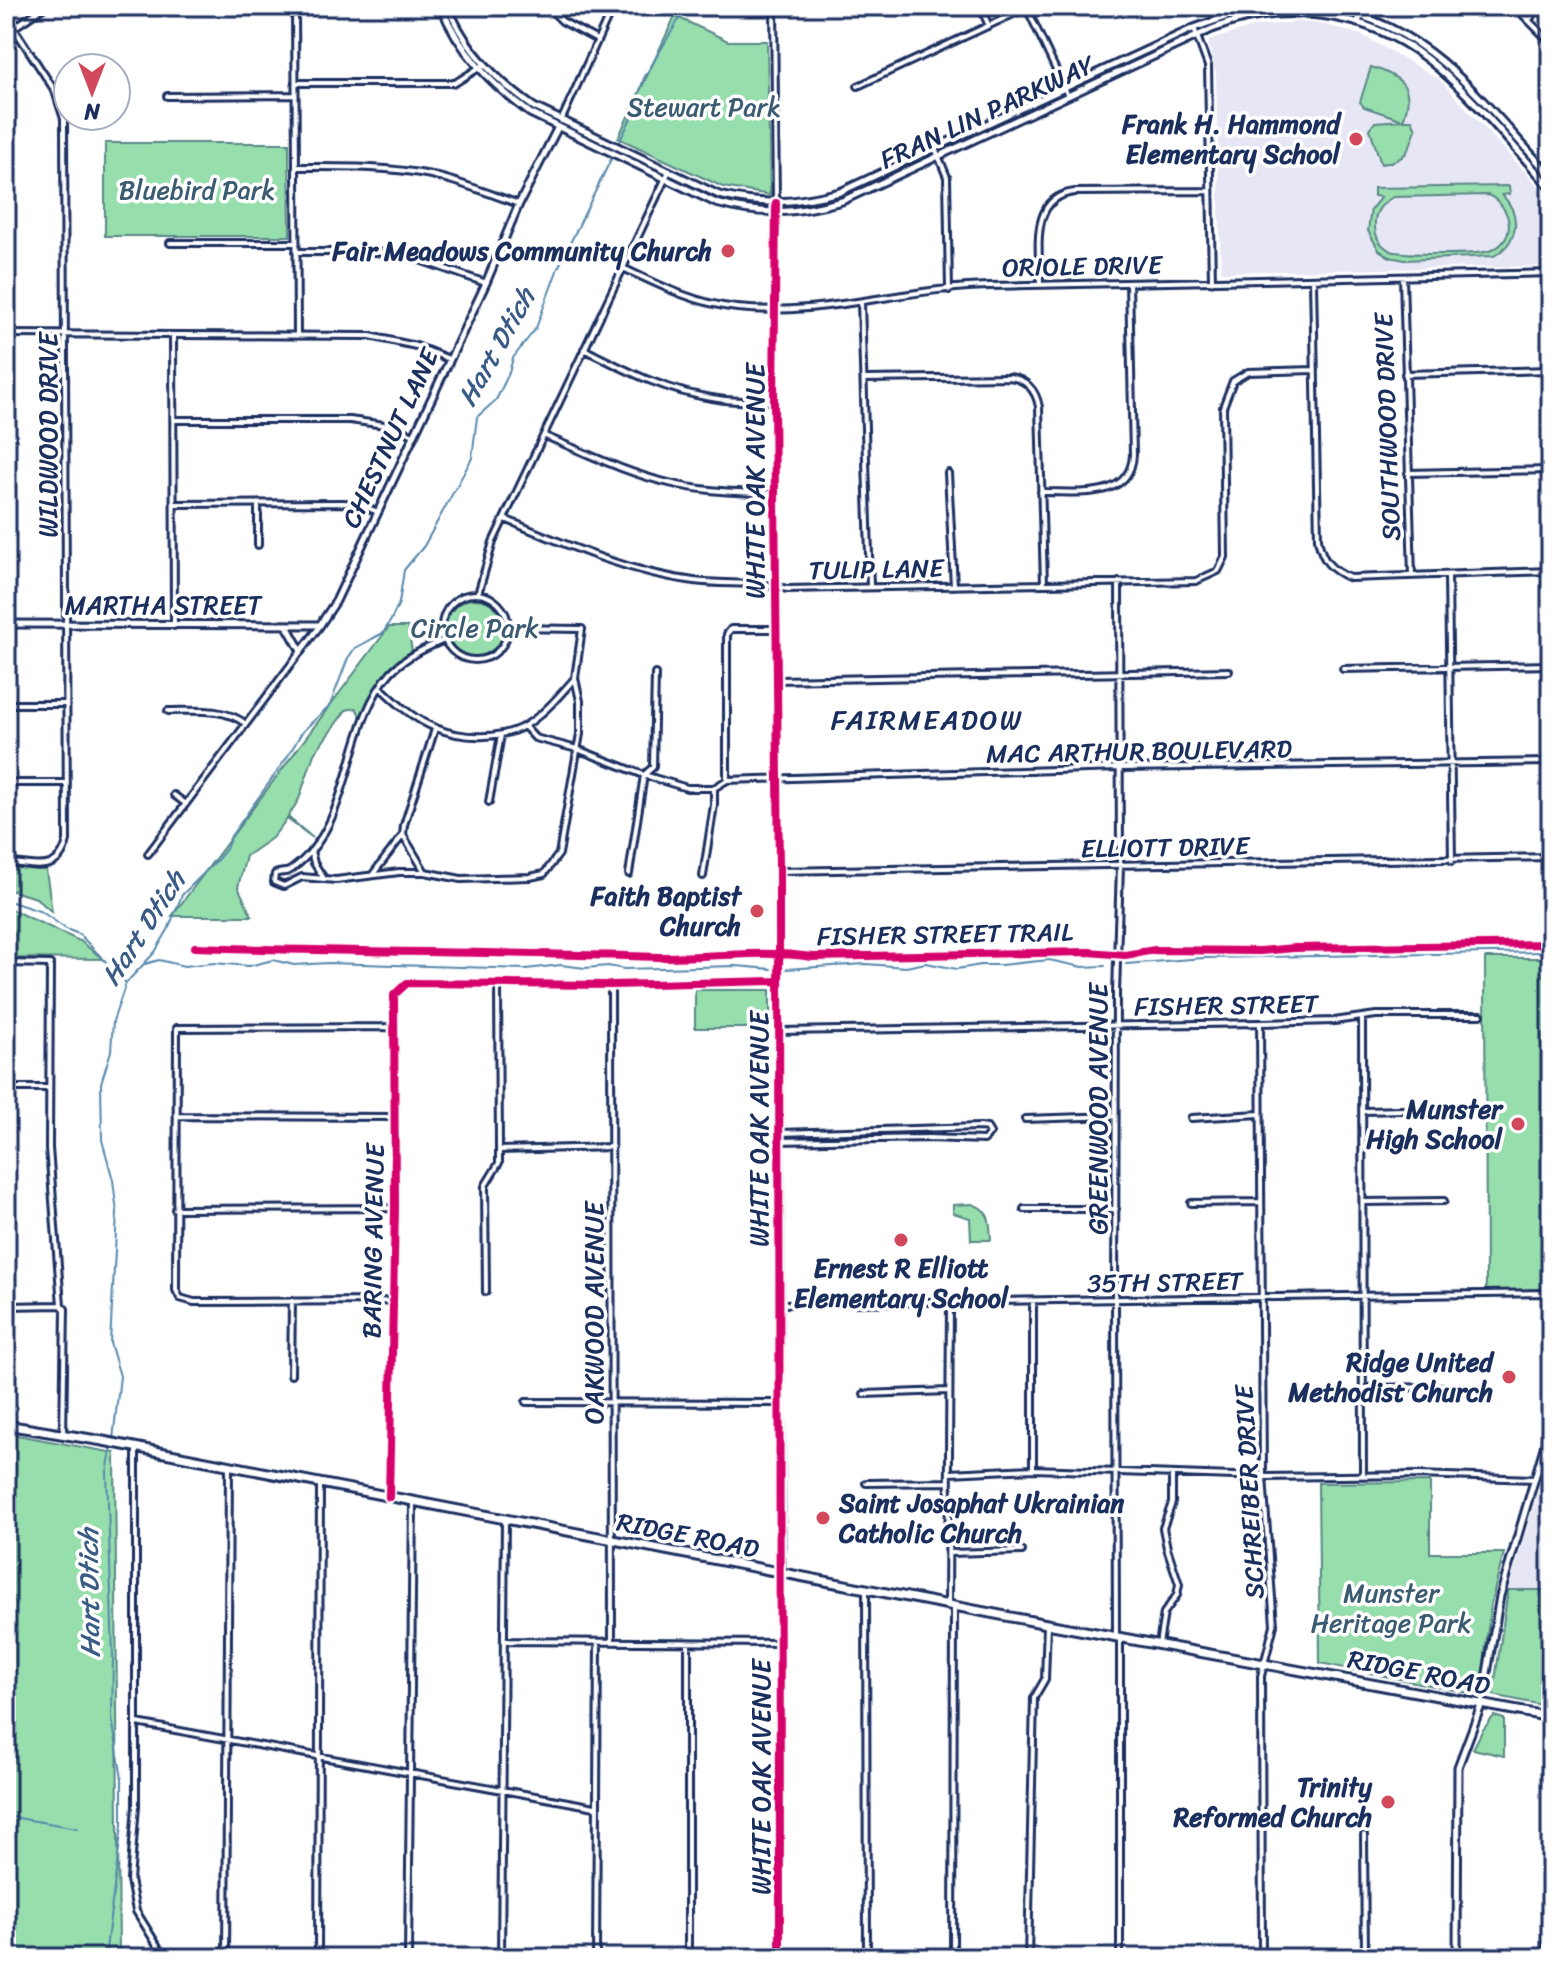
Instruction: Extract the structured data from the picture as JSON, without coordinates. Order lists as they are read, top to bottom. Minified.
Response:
{"streets":{"main road":["RIDGE ROAD"],"street":["FRAN LIN PARKWAY","ORIOLE DRIVE","SOUTHWOOD DRIVE","WILDWOOD DRIVE","CHESTNUT LANE","WHITE OAK AVENUE","TULIP LANE","MARTHA STREET","MAC ARTHUR BOULEVARD","ELLIOTT DRIVE","FISHER STREET","GREENWOOD AVENUE","BARING AVENUE","35TH STREET","OAKWOOD AVENUE","SCHREIBER DRIVE"],"cycle path":["FISHER STREET TRAIL"]},"crossings":[["FRAN LIN PARKWAY","CHESTNUT LANE"],["FRAN LIN PARKWAY","WHITE OAK AVENUE"],["ORIOLE DRIVE","SOUTHWOOD DRIVE"],["ORIOLE DRIVE","WHITE OAK AVENUE"],["WILDWOOD DRIVE","MARTHA STREET"],["CHESTNUT LANE","MARTHA STREET"],["WHITE OAK AVENUE","TULIP LANE"],["WHITE OAK AVENUE","MAC ARTHUR BOULEVARD"],["WHITE OAK AVENUE","ELLIOTT DRIVE"],["WHITE OAK AVENUE","FISHER STREET"],["WHITE OAK AVENUE","35TH STREET"],["WHITE OAK AVENUE","RIDGE ROAD"],["TULIP LANE","GREENWOOD AVENUE"],["MAC ARTHUR BOULEVARD","GREENWOOD AVENUE"],["ELLIOTT DRIVE","GREENWOOD AVENUE"],["FISHER STREET","GREENWOOD AVENUE"],["FISHER STREET","SCHREIBER DRIVE"],["GREENWOOD AVENUE","35TH STREET"],["GREENWOOD AVENUE","RIDGE ROAD"],["BARING AVENUE","RIDGE ROAD"],["35TH STREET","SCHREIBER DRIVE"],["OAKWOOD AVENUE","RIDGE ROAD"],["SCHREIBER DRIVE","RIDGE ROAD"]],"districts":["FAIRMEADOW"],"water":["Hart Dtich"],"parks":["Stewart Park","Bluebird Park","Circle Park","Munster Heritage Park"],"places":["Frank H. Hammond Elementary School","Fair Meadows Community Church","Faith Baptist Church","Munster High School","Ernest R Elliott Elementary School","Ridge United Methodist Church","Saint Josaphat Ukrainian Catholic Church","Trinity Reformed Church"],"north":"bottom"}
